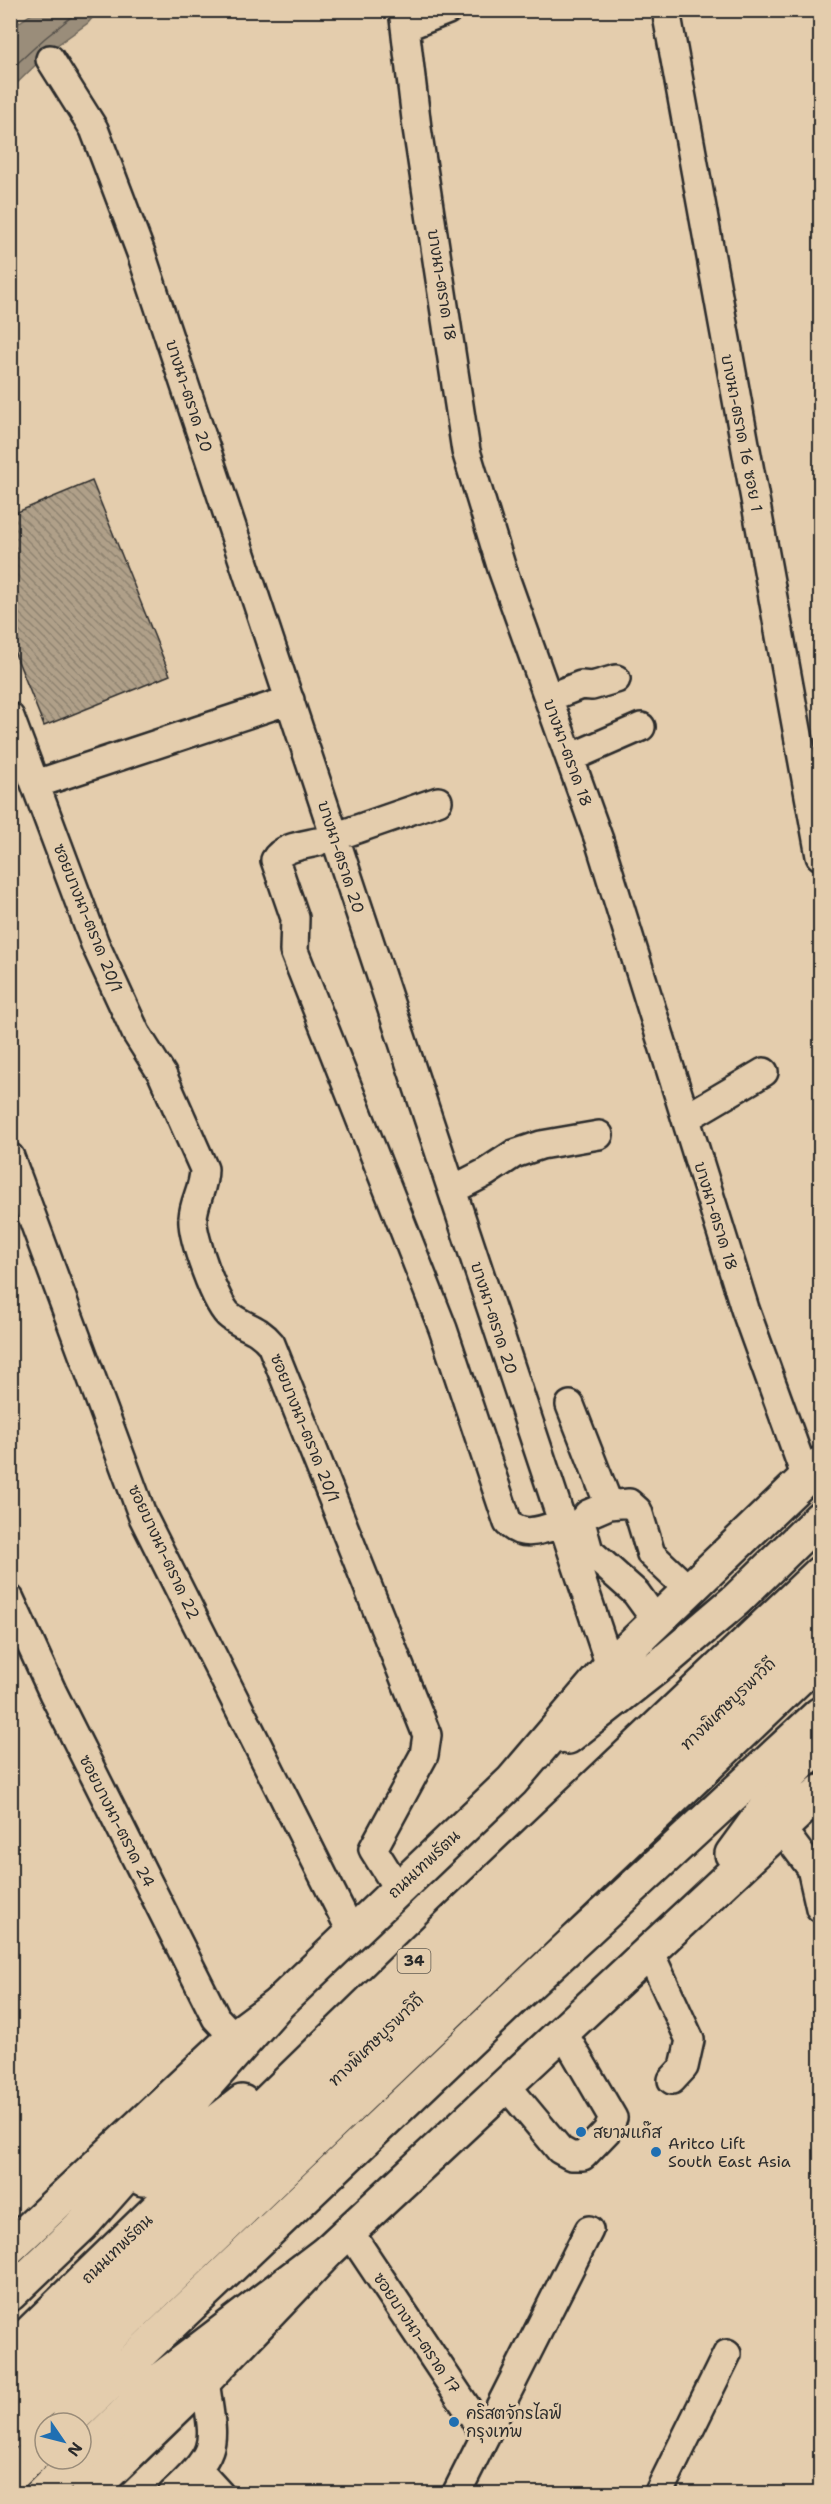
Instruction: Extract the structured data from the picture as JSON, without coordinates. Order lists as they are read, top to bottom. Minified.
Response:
{"streets":{"main road":["ทางพิเศษบูรพาวิถี","ถนนเทพรัตน","34"],"street":["บางนา-ตราด 18","บางนา-ตราด 20","บางนา-ตราด 16 ซอย 1","ซอยบางนา-ตราด 20/1","ซอยบางนา-ตราด 22","ซอยบางนา-ตราด 24","ซอยบางนา-ตราด 17"]},"crossings":[["บางนา-ตราด 18","ถนนเทพรัตน"],["บางนา-ตราด 20","ถนนเทพรัตน"],["ซอยบางนา-ตราด 20/1","ถนนเทพรัตน"],["ซอยบางนา-ตราด 22","ถนนเทพรัตน"],["ซอยบางนา-ตราด 24","ถนนเทพรัตน"]],"places":["สยามแก๊ส","Aritco Lift South East Asia","คริสตจักรไลฟ์ กรุงเทพ"],"north":"bottom right"}
